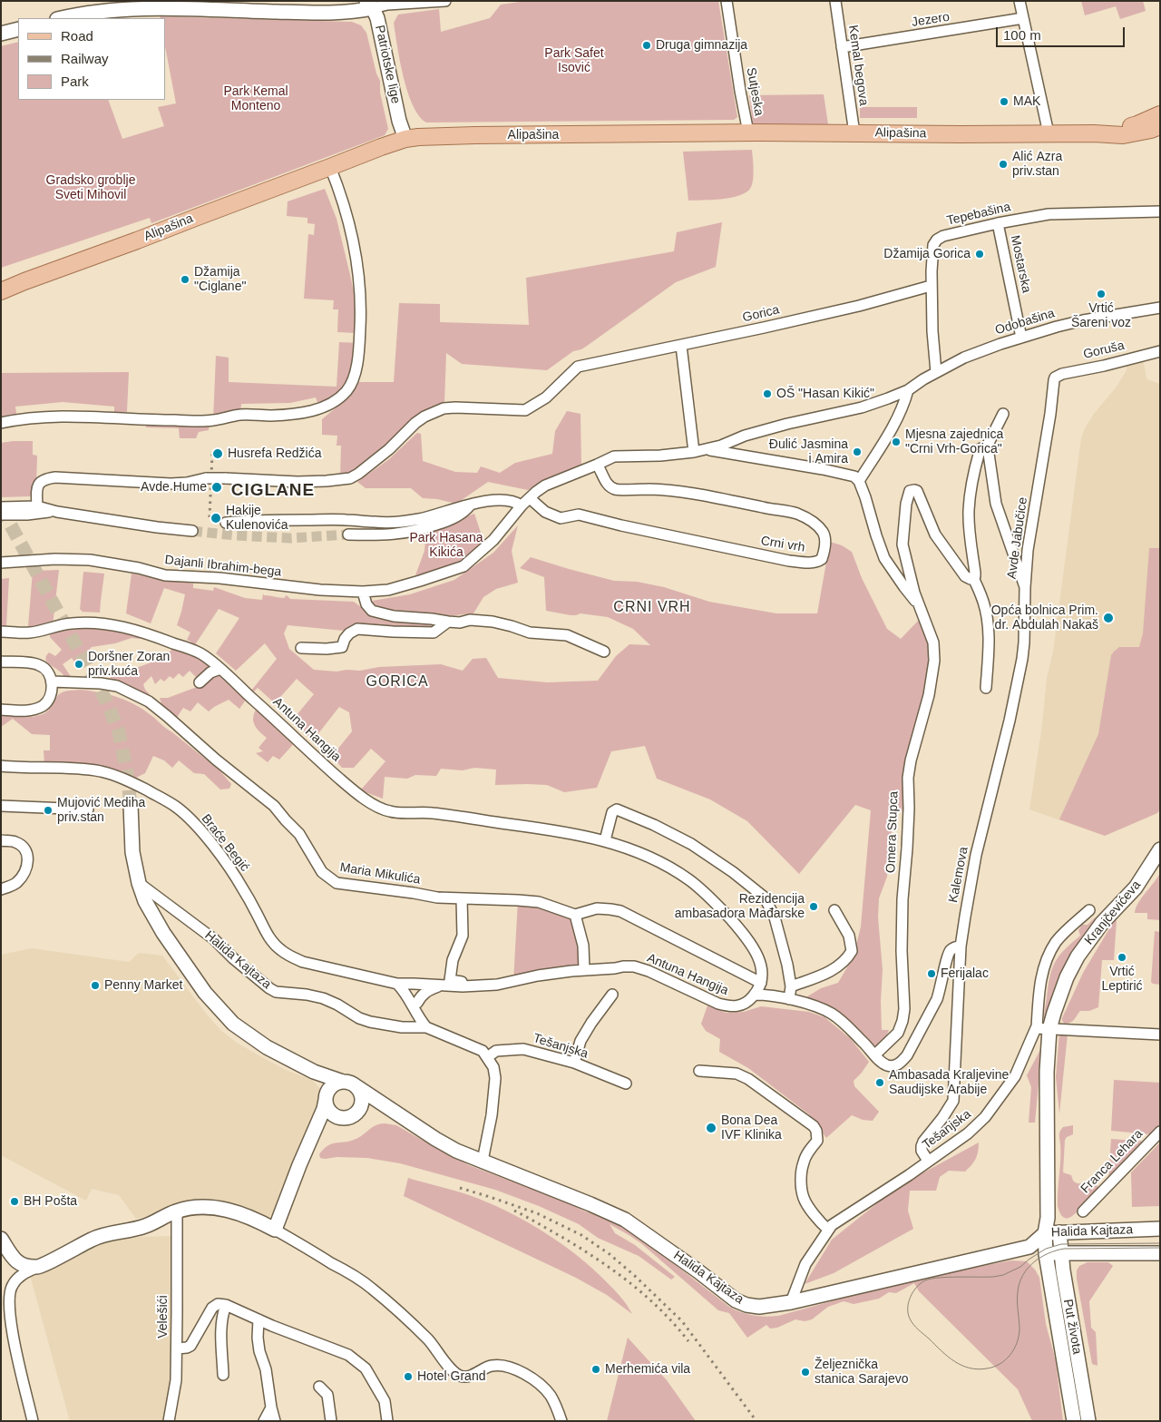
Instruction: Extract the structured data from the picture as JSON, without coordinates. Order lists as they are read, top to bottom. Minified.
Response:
{"streets":{"main road":["Patriotske lige","Alipašina","Kranjčevićeva","Halida Kajtaza","Put života"],"street":["Jezero","Kemal begova","Sutjeska","Tepebašina","Mostarska","Gorica","Odobašina","Goruša","Avde Jabučice","Crni vrh","Dajanli Ibrahim-bega","Antuna Hangija","Omera Stupca","Braće Begić","Maria Mikulića","Kalemova","Tešanjska","Franca Lehara","Velešići"]},"crossings":[["Jezero","Kemal begova"],["Patriotske lige","Alipašina"],["Kemal begova","Alipašina"],["Sutjeska","Alipašina"],["Tepebašina","Mostarska"],["Tepebašina","Gorica"],["Tepebašina","Odobašina"],["Mostarska","Odobašina"],["Odobašina","Crni vrh"],["Odobašina","Dajanli Ibrahim-bega"],["Odobašina","Omera Stupca"],["Goruša","Avde Jabučice"],["Avde Jabučice","Kalemova"],["Crni vrh","Dajanli Ibrahim-bega"],["Antuna Hangija","Braće Begić"],["Kalemova","Tešanjska"],["Kranjčevićeva","Halida Kajtaza"],["Kranjčevićeva","Tešanjska"],["Kranjčevićeva","Put života"],["Halida Kajtaza","Tešanjska"],["Halida Kajtaza","Put života"]],"districts":["CIGLANE","CRNI VRH","GORICA"],"parks":["Park Safet Isović","Park Кemal Monteno","Gradsko groblje Sveti Mihovil","Park Hasana Kikića"],"places":["Druga gimnazija","MAK","Alić Azra priv.stan","Džamija Gorica","Džamija \"Ciglane\"","Vrtić Šareni voz","OŠ \"Hasan Kikić\"","Mjesna zajednica \"Crni Vrh-Gorica\"","Đulić Jasmina i Amira","Husrefa Redžića","Avde Hume","Hakije Kulenovića","Opća bolnica Prim. dr. Abdulah Nakaš","Doršner Zoran priv.kuća","Mujović Mediha priv.stan","Rezidencija ambasadora Mađarske","Vrtić Leptirić","Ferijalac","Penny Market","Ambasada Kraljevine Saudijske Arabije","Bona Dea IVF Klinika","BH Pošta","Merhemića vila","Željeznička stanica Sarajevo","Hotel Grand"],"legend":["Road","Railway","Park"],"scale_bar":"100 m"}
